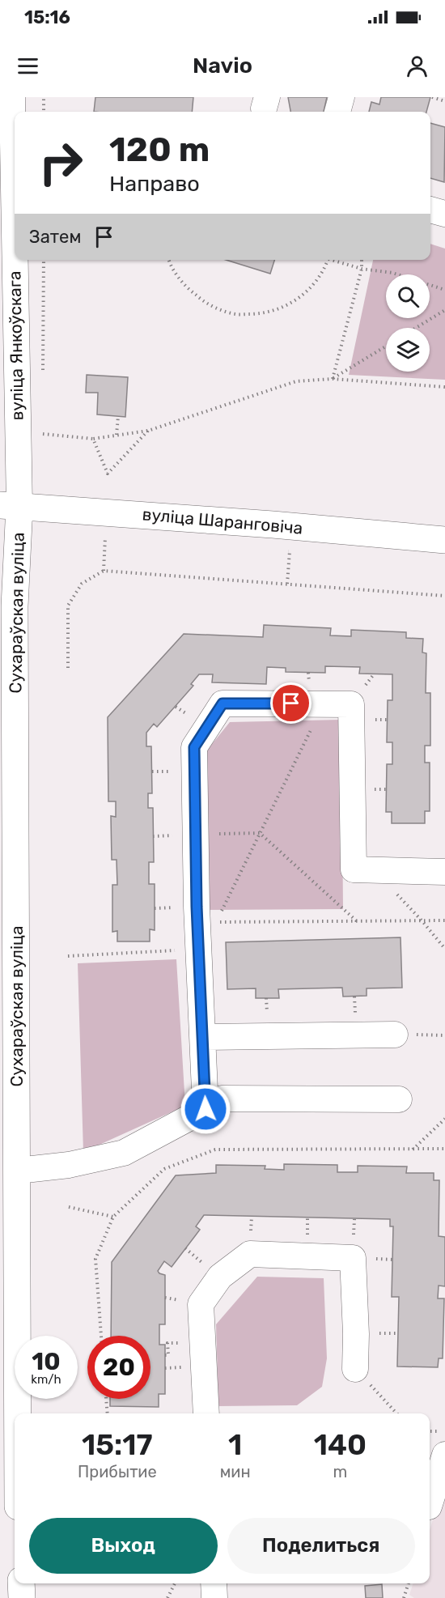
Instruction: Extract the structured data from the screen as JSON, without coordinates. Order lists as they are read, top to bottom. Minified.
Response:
{"streets":{"main road":["вуліца Шаранговіча","Сухараўская вуліца"],"street":["вуліца Янкоўскага"]},"crossings":[["вуліца Янкоўскага","вуліца Шаранговіча"],["вуліца Янкоўскага","Сухараўская вуліца"],["вуліца Шаранговіча","Сухараўская вуліца"]],"page":{"status":"15:16","header":"Navio","turn":["120 m","Направо"],"then":"Затем","speed":"10 km/h","limit":"20","eta":["15:17","Прибытие","1","мин","140","m"],"buttons":["Выход","Поделиться"]}}
